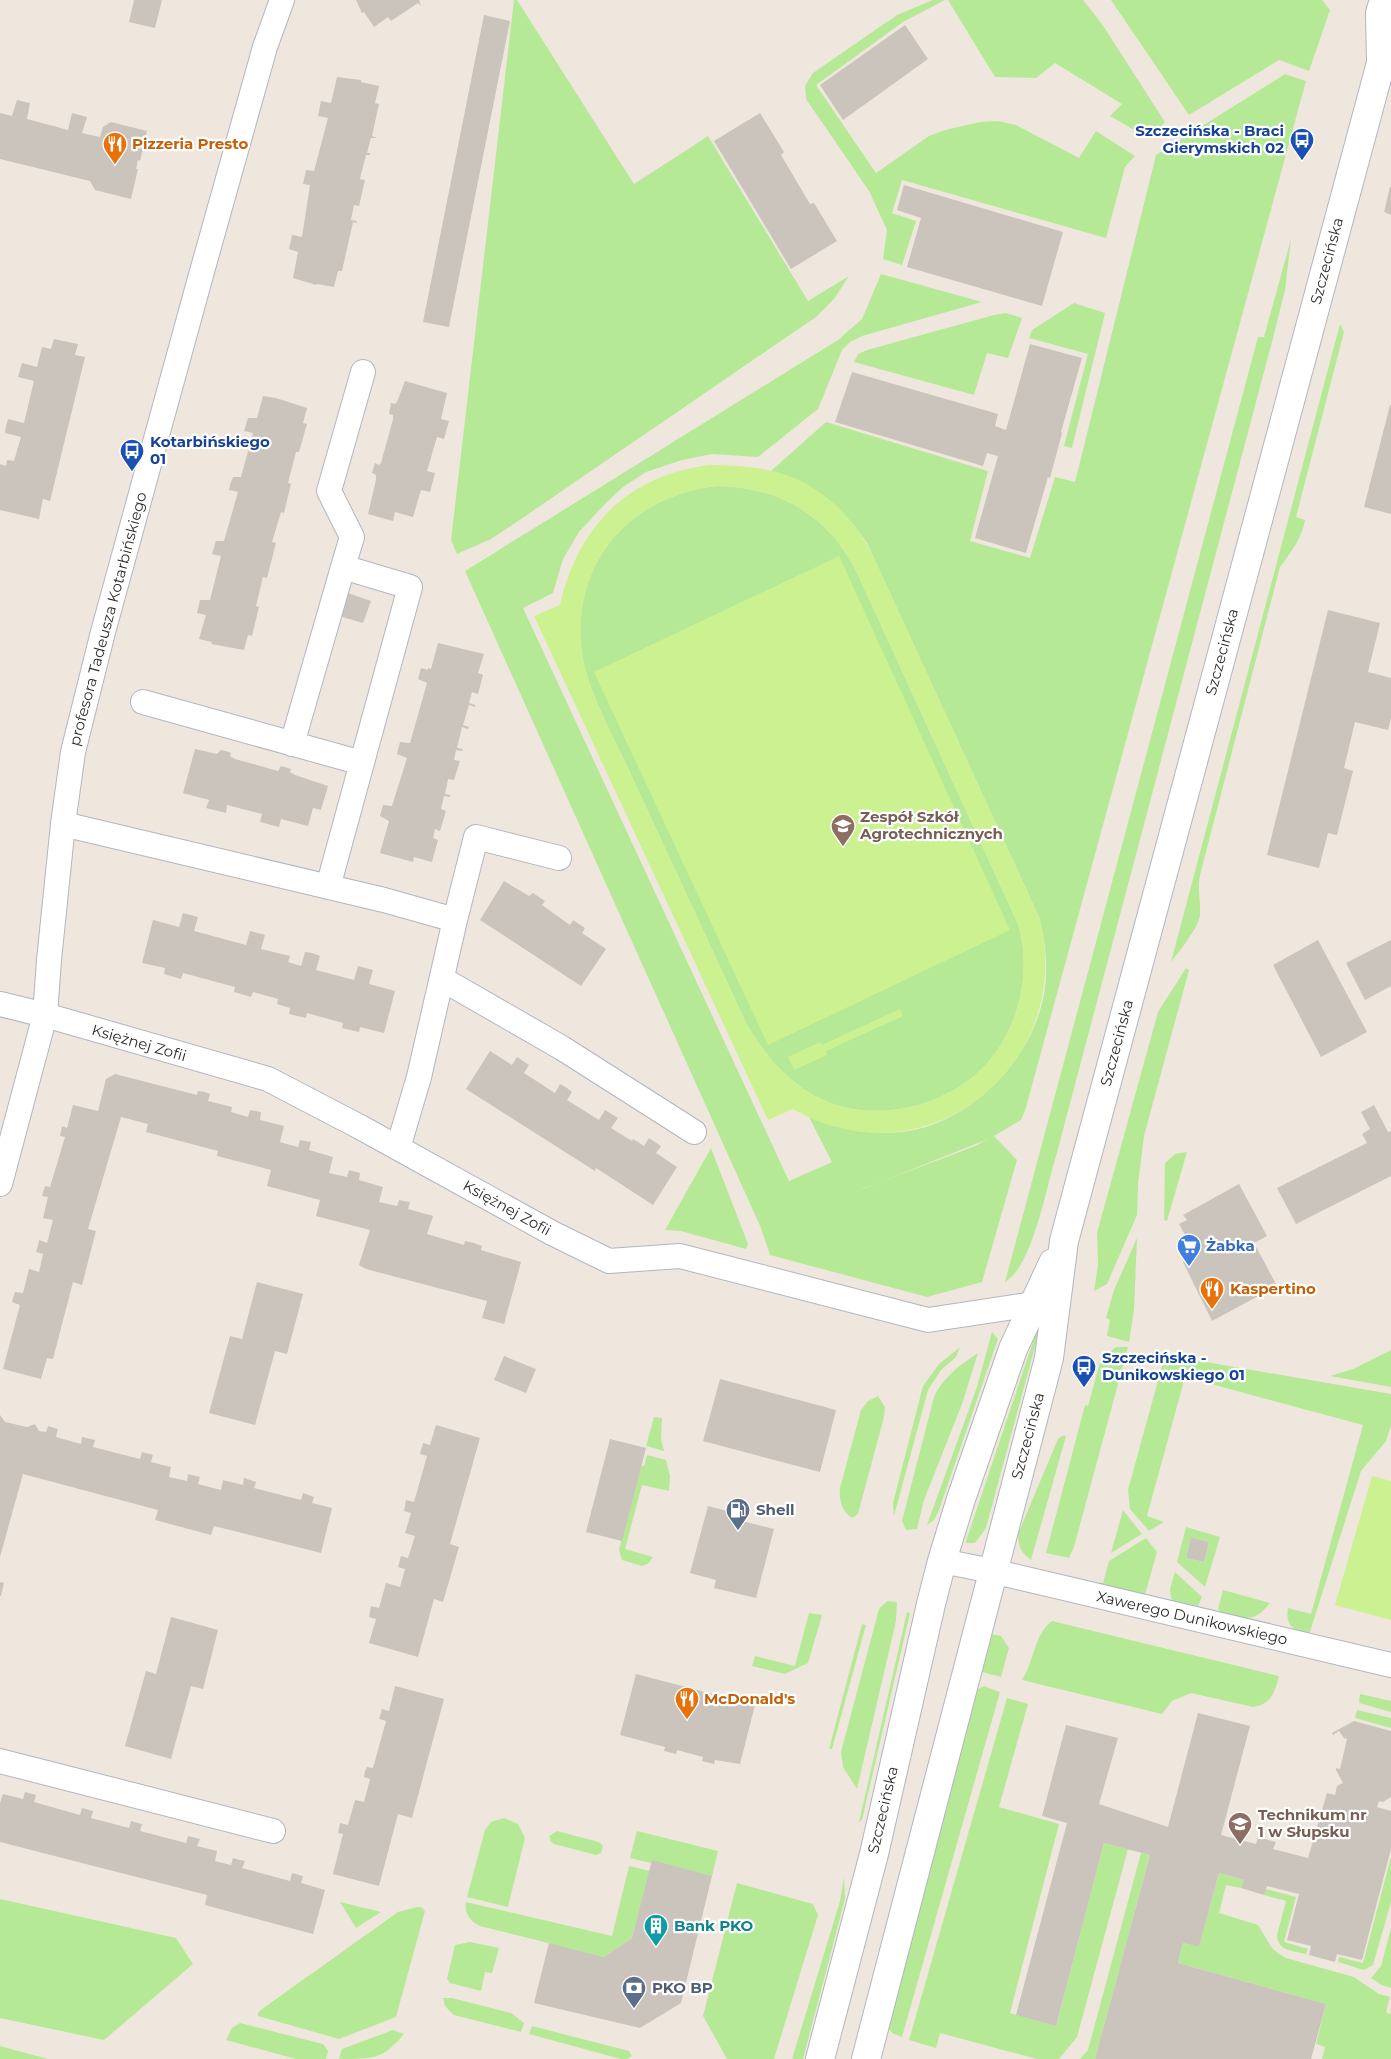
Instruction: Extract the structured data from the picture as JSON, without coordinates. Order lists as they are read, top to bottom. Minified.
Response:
{"streets":{"street":["Szczecińska","profesora Tadeusza Kotarbińskiego","Księżnej Zofii","Xawerego Dunikowskiego"]},"crossings":[["Szczecińska","Księżnej Zofii"],["Szczecińska","Xawerego Dunikowskiego"],["profesora Tadeusza Kotarbińskiego","Księżnej Zofii"]],"places":{"bus stop":["Szczecińska - Braci Gierymskich 02","Kotarbińskiego 01","Szczecińska - Dunikowskiego 01"],"restaurant":["Pizzeria Presto","Kaspertino","McDonald's"],"school or university":["Zespół Szkół Agrotechnicznych","Technikum nr 1 w Słupsku"],"supermarket":["Żabka"],"fuel station":["Shell"],"building":["Bank PKO"],"bank":["PKO BP"]}}
